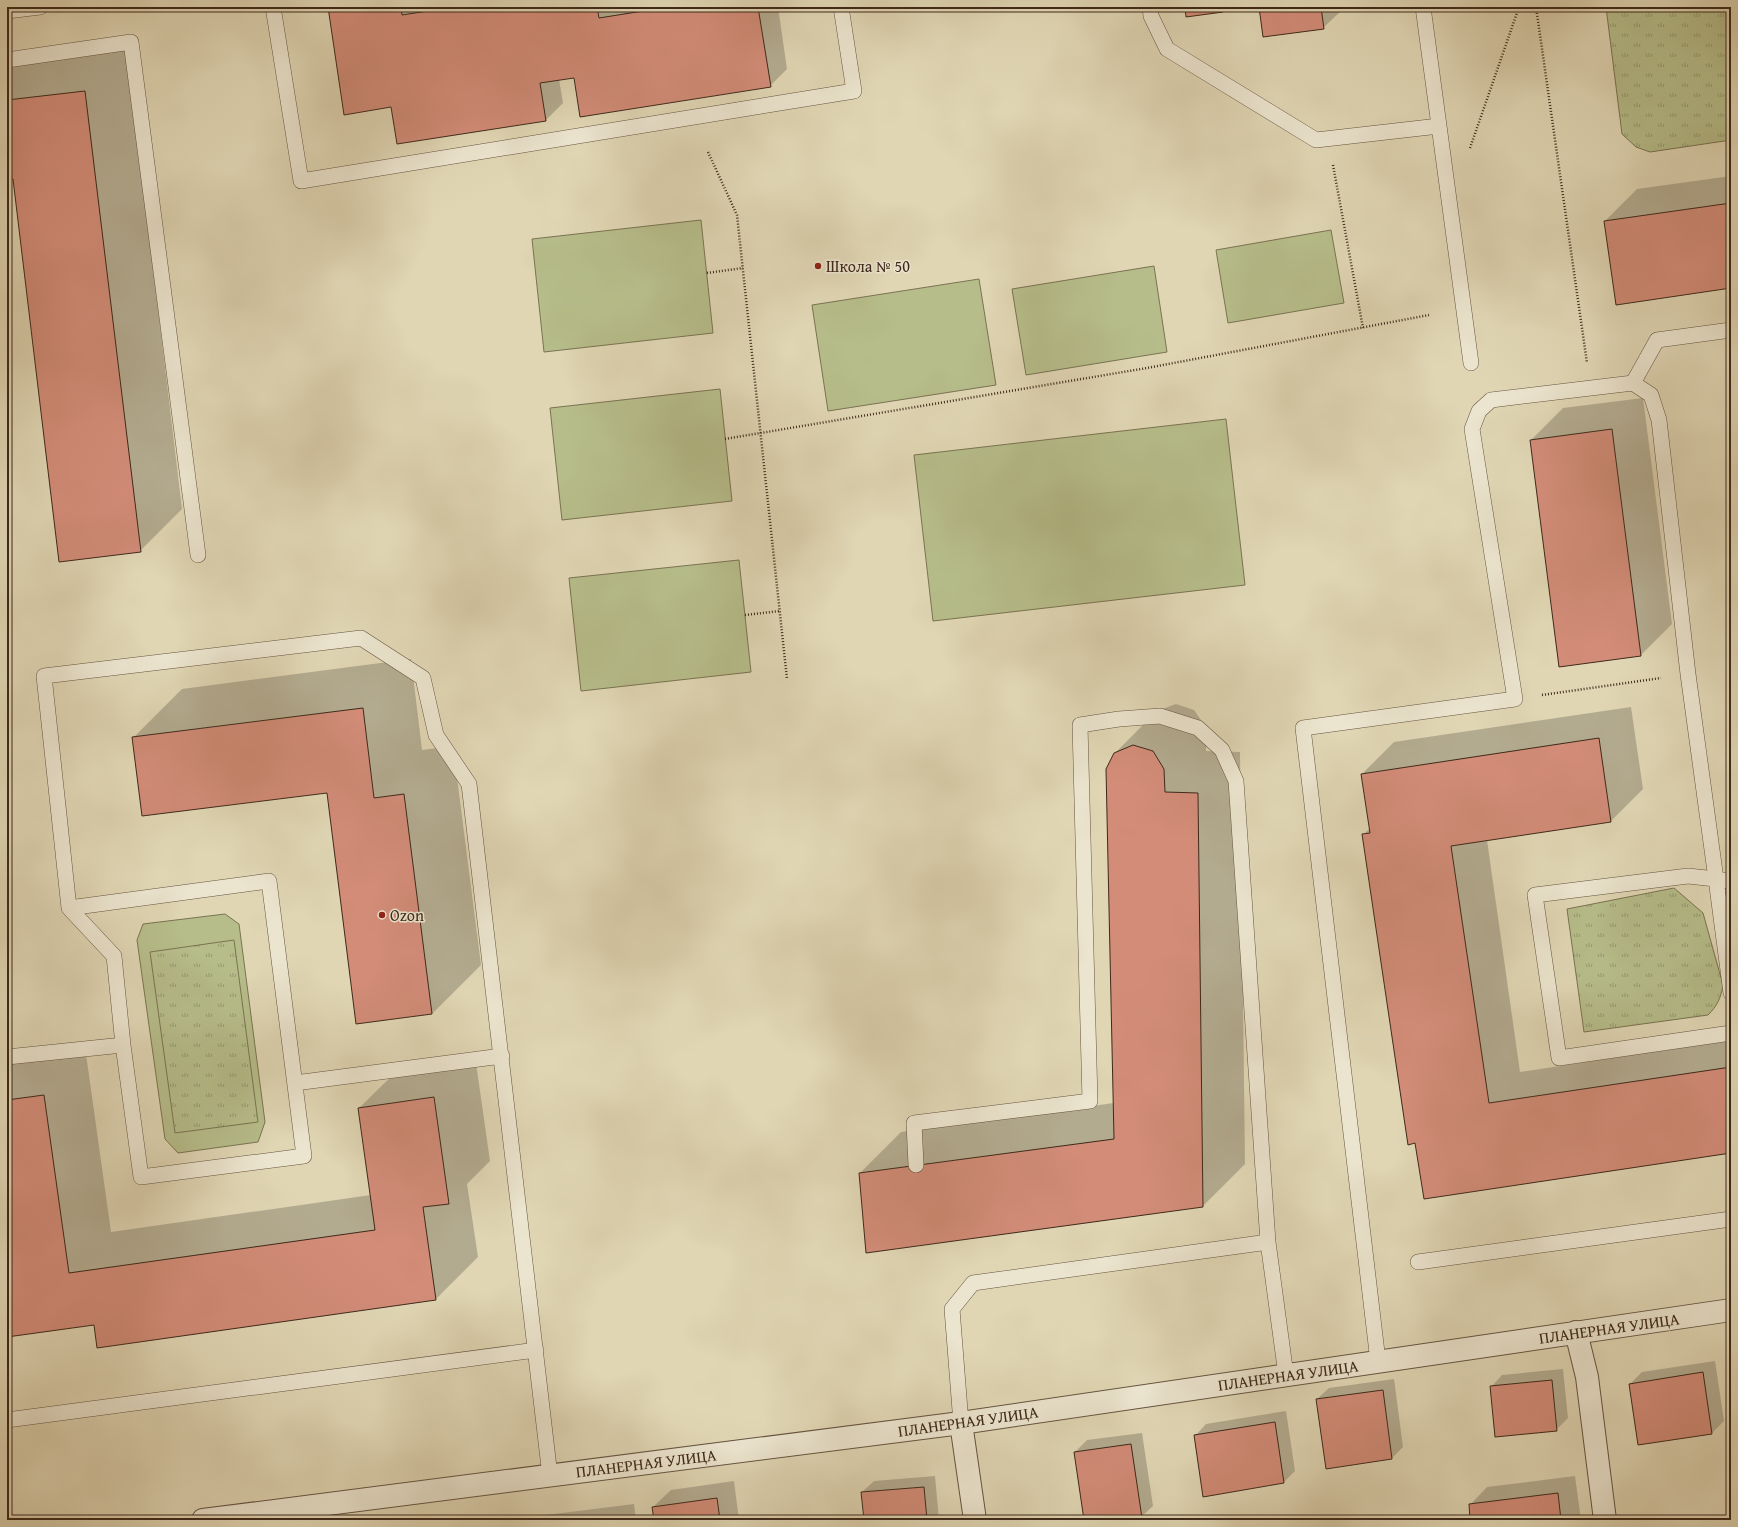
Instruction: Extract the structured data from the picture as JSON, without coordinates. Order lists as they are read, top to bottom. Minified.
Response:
{"streets":{"street":["ПЛАНЕРНАЯ УЛИЦА"]},"places":["Школа № 50","Ozon"]}
